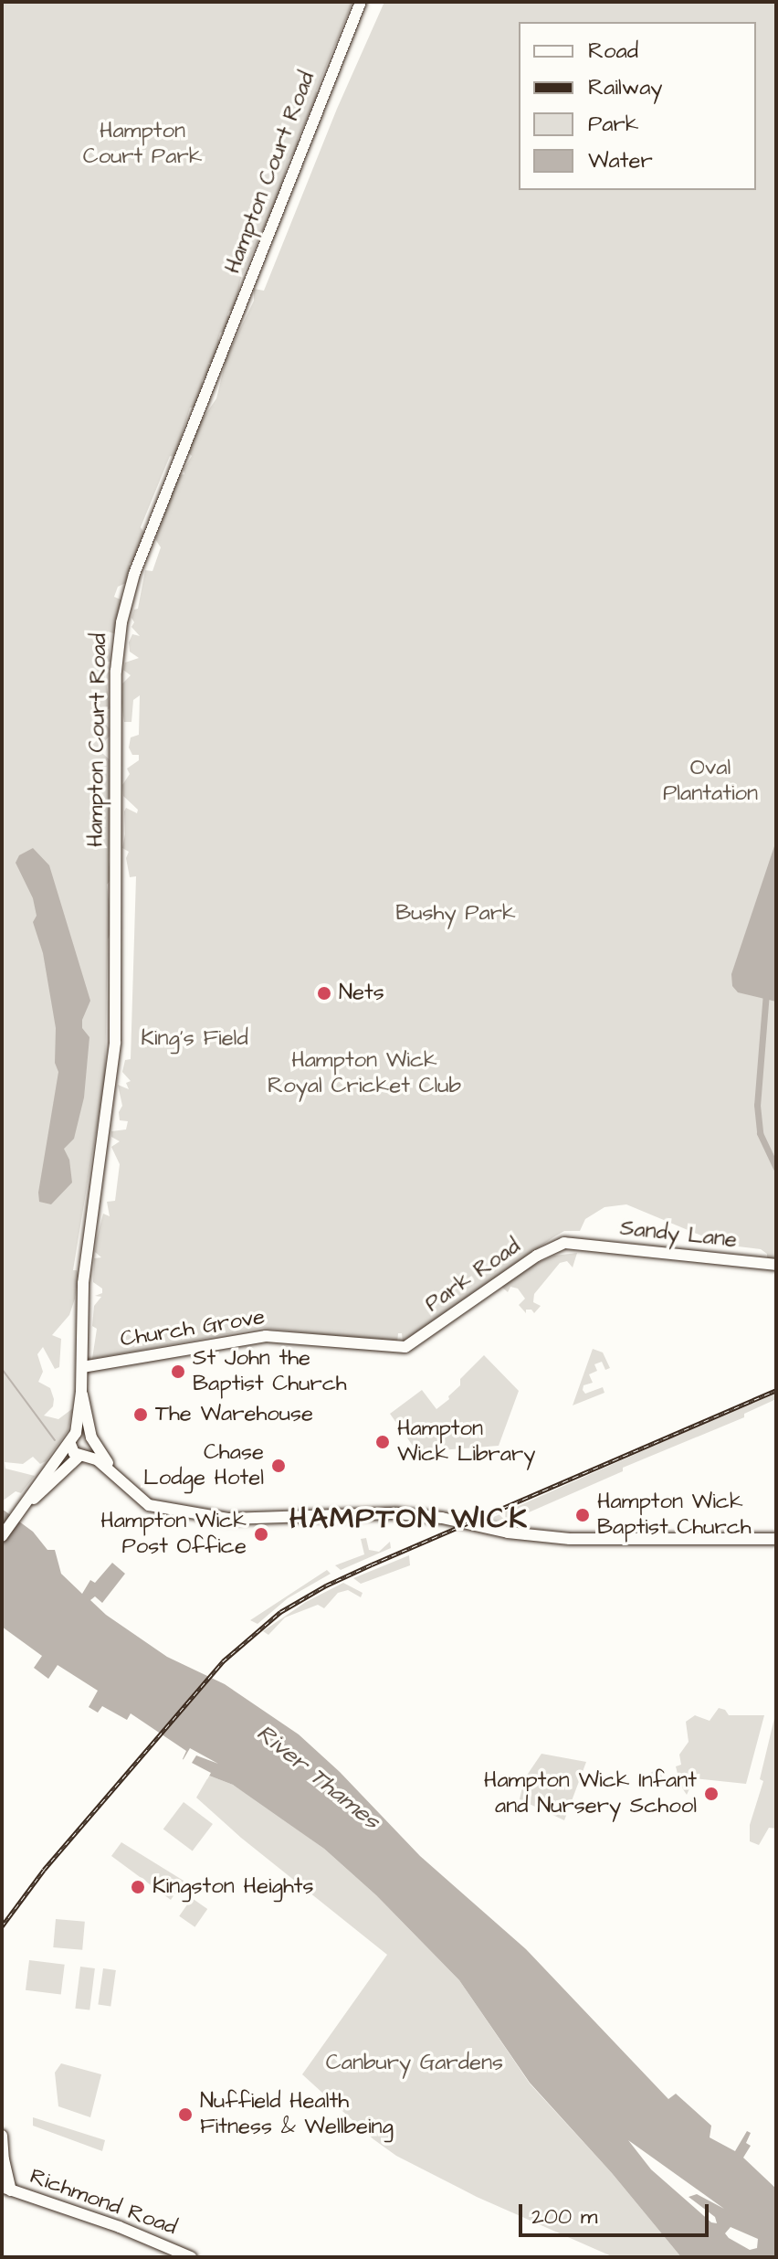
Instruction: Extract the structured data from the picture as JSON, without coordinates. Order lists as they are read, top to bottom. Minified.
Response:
{"streets":{"main road":["Hampton Court Road","Sandy Lane","Park Road","Church Grove","Richmond Road"]},"crossings":[["Hampton Court Road","Church Grove"],["Sandy Lane","Park Road"],["Park Road","Church Grove"]],"districts":["HAMPTON WICK"],"water":["River Thames"],"parks":["Hampton Court Park","Oval Plantation","Bushy Park","King's Field","Hampton Wick Royal Cricket Club","Canbury Gardens"],"places":["Nets","St John the Baptist Church","The Warehouse","Hampton Wick Library","Chase Lodge Hotel","Hampton Wick Baptist Church","Hampton Wick Post Office","Hampton Wick Infant and Nursery School","Kingston Heights","Nuffield Health Fitness & Wellbeing"],"legend":["Road","Railway","Park","Water"],"scale_bar":"200 m"}
